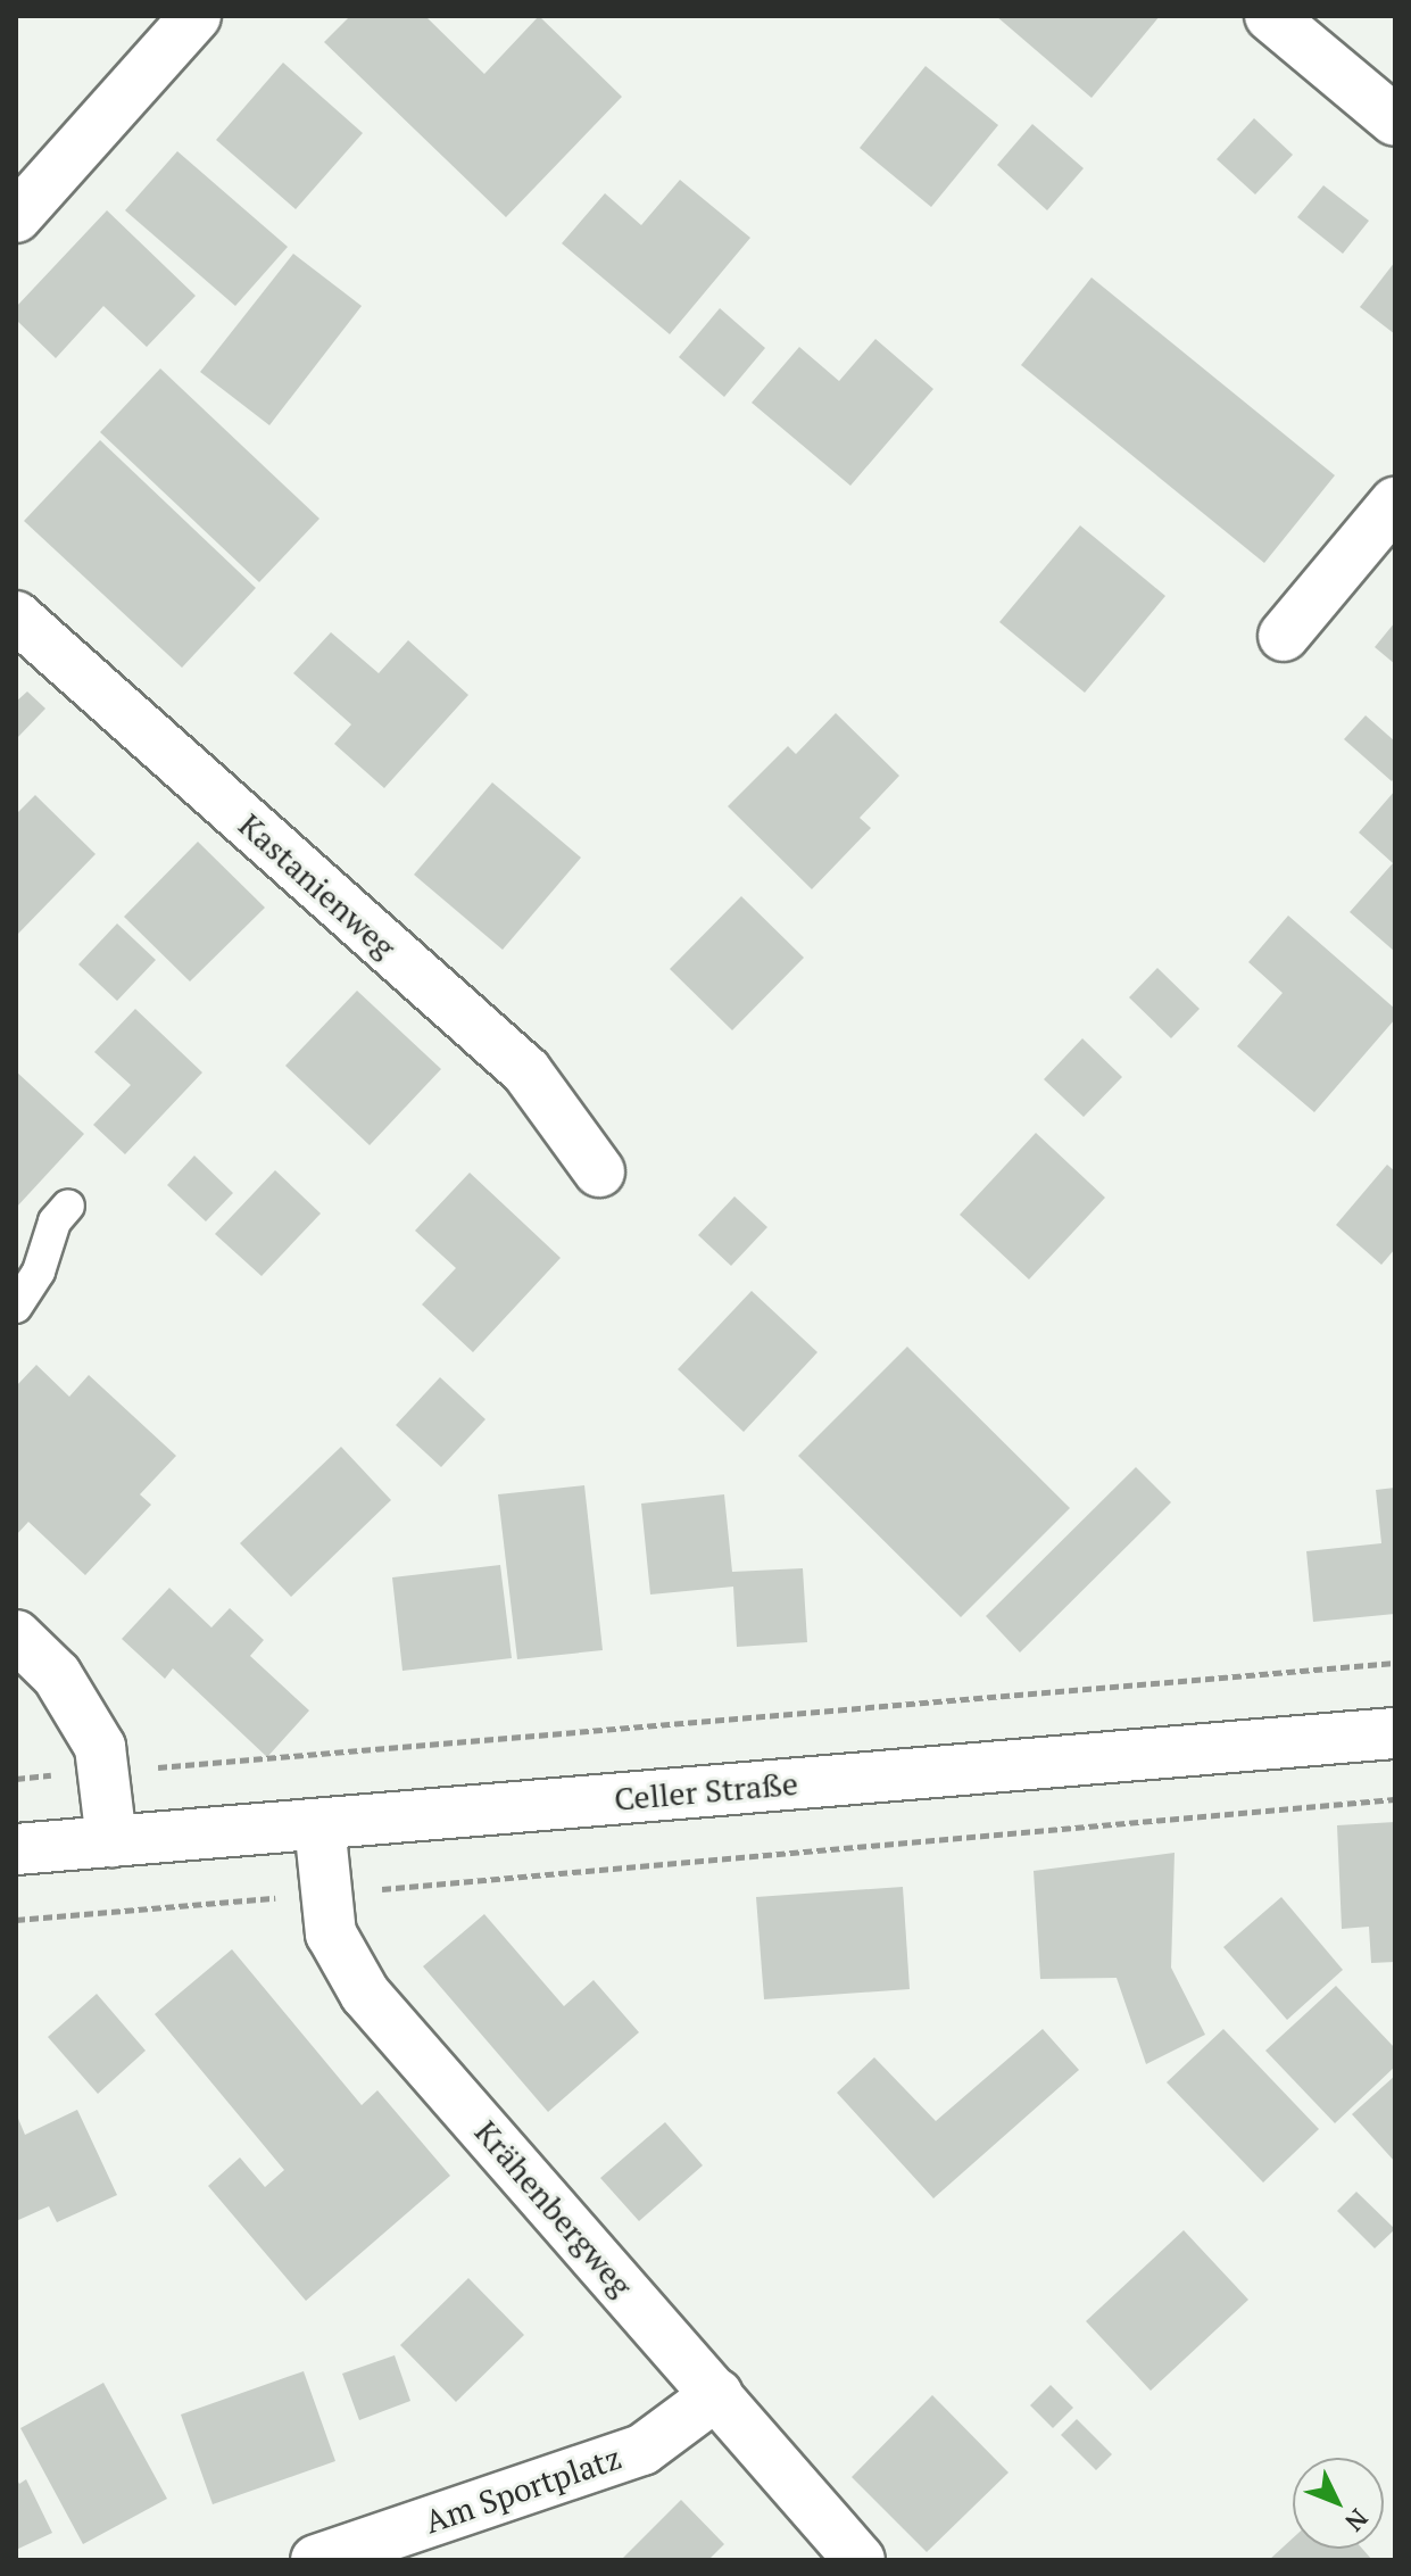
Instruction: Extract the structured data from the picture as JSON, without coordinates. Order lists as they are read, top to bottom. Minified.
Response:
{"streets":{"street":["Kastanienweg","Celler Straße","Krähenbergweg","Am Sportplatz"]},"crossings":[["Celler Straße","Krähenbergweg"],["Krähenbergweg","Am Sportplatz"]],"north":"bottom right"}
